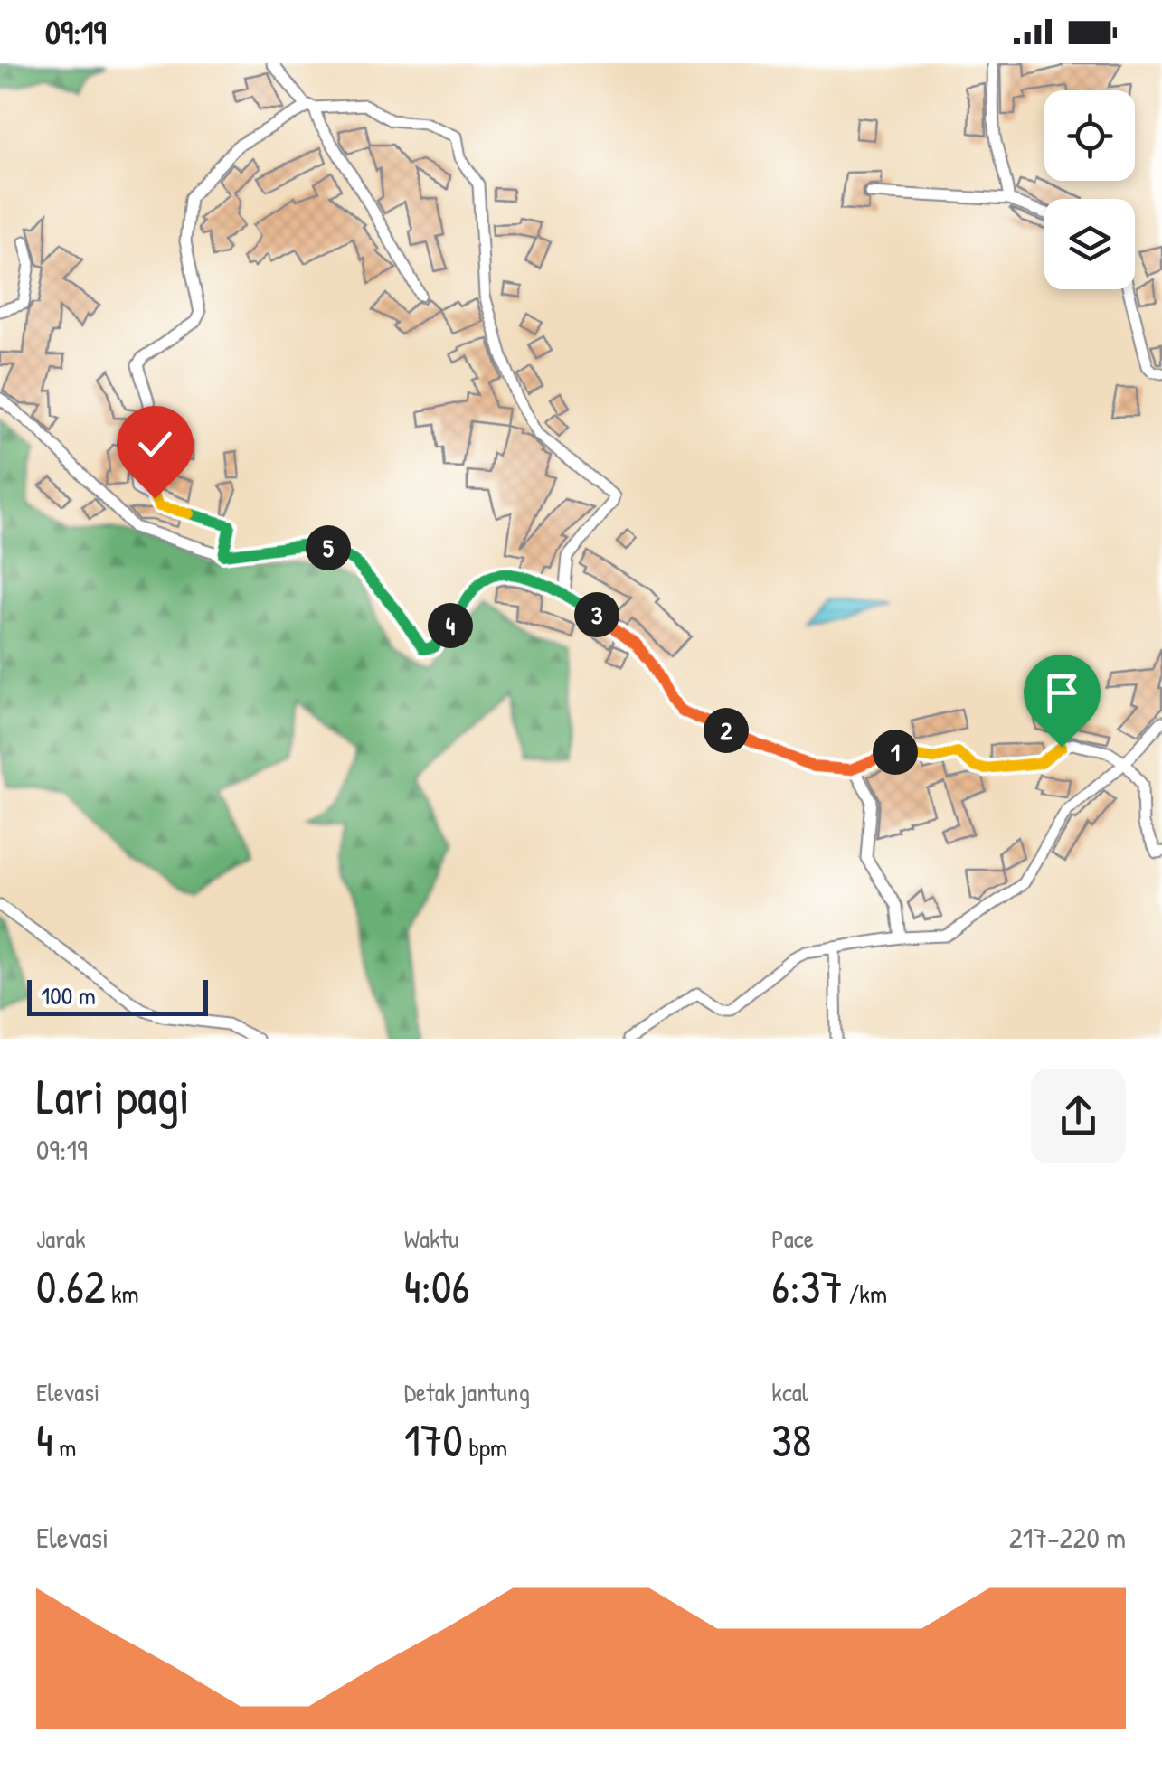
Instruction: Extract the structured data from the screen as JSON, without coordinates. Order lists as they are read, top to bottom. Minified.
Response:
{"scale_bar":"100 m","page":{"status":"09:19","pins":["5","3","4","2","1"],"scale":"100 m","heading":["Lari pagi","09:19"],"stats":[["Jarak","0.62 km"],["Waktu","4:06"],["Pace","6:37 /km"],["Elevasi","4 m"],["Detak jantung","170 bpm"],["kcal","38"]],"chart":["Elevasi","217–220 m"]}}
